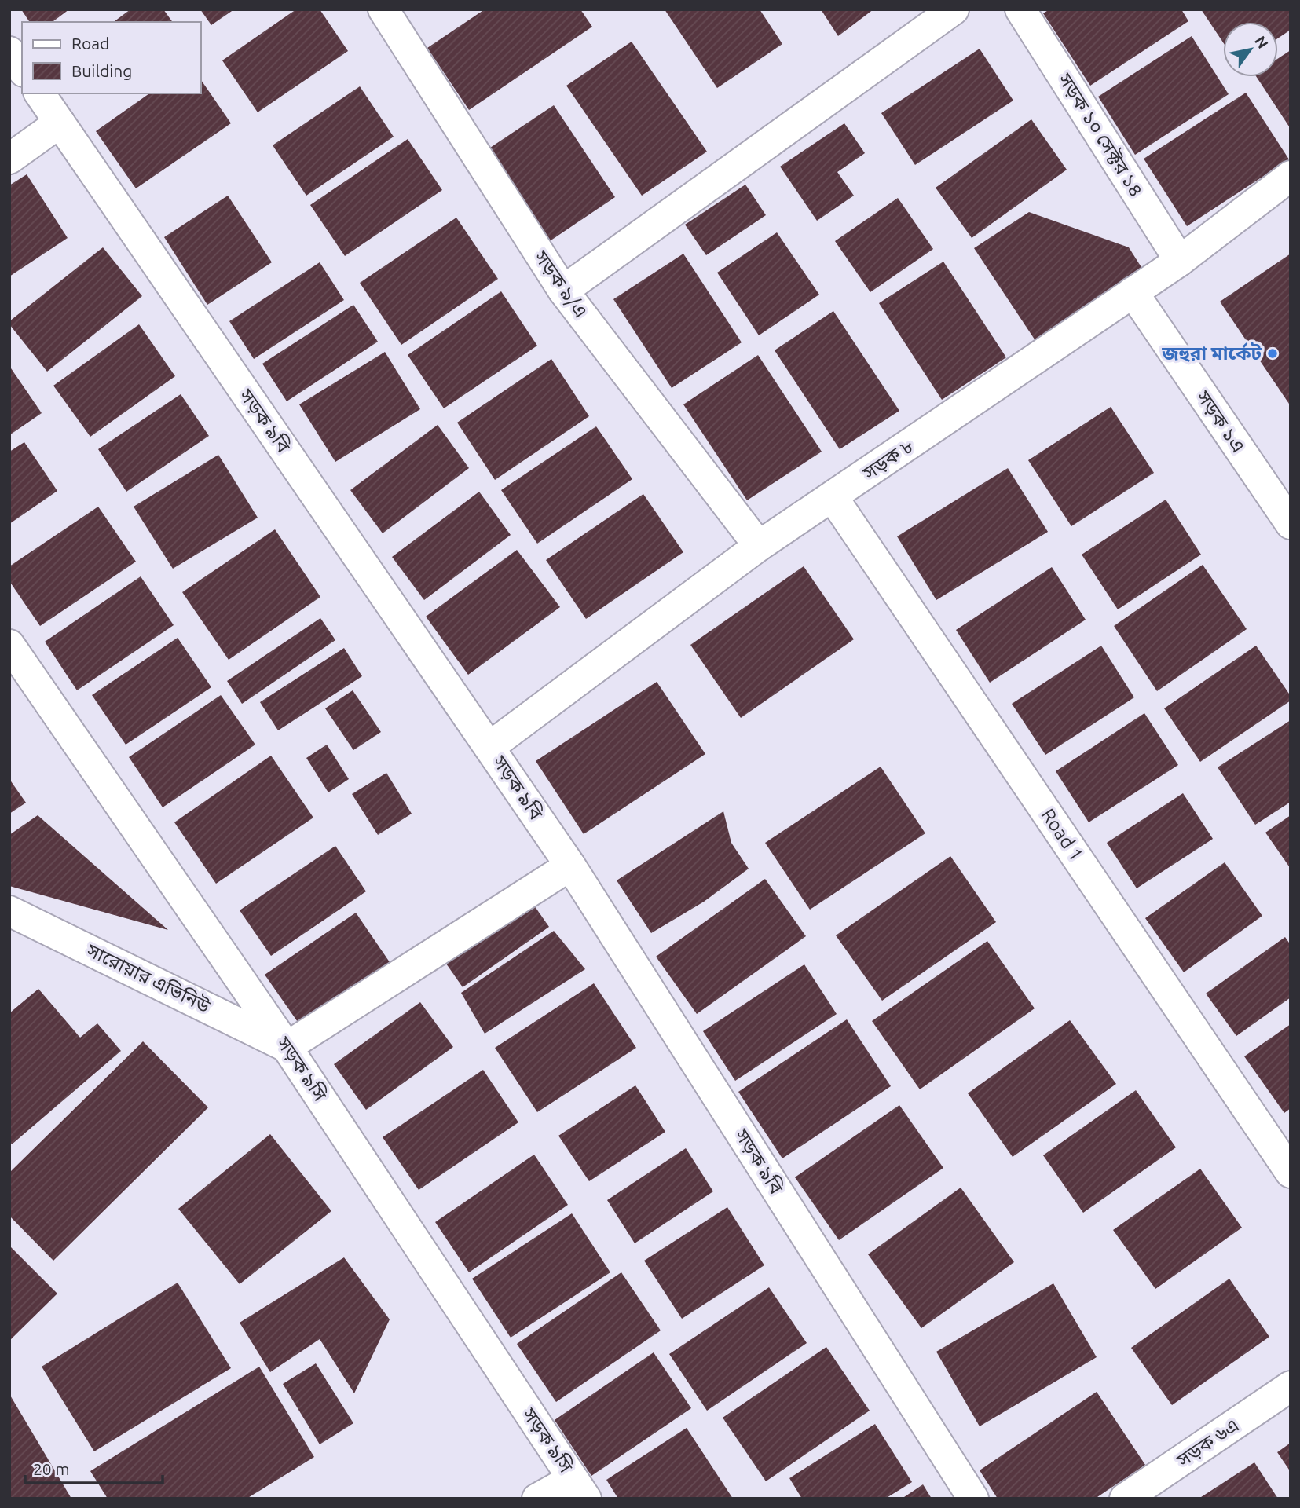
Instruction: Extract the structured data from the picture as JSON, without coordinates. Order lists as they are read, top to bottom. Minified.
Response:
{"streets":{"street":["সড়ক ১০ সেক্টর ১৪","সড়ক ৯/এ","সড়ক ৯বি","সড়ক ১এ","সড়ক ৮","Road 1","সারোয়ার এভিনিউ","সড়ক ৯সি","সড়ক ৬এ"]},"crossings":[["সড়ক ১০ সেক্টর ১৪","সড়ক ৮"],["সড়ক ৯/এ","সড়ক ৮"],["সড়ক ৯বি","সড়ক ৮"],["সড়ক ১এ","সড়ক ৮"],["সড়ক ৮","Road 1"],["সারোয়ার এভিনিউ","সড়ক ৯সি"]],"places":["জহুরা মার্কেট"],"legend":["Road","Building"],"scale_bar":"20 m","north":"top right"}
